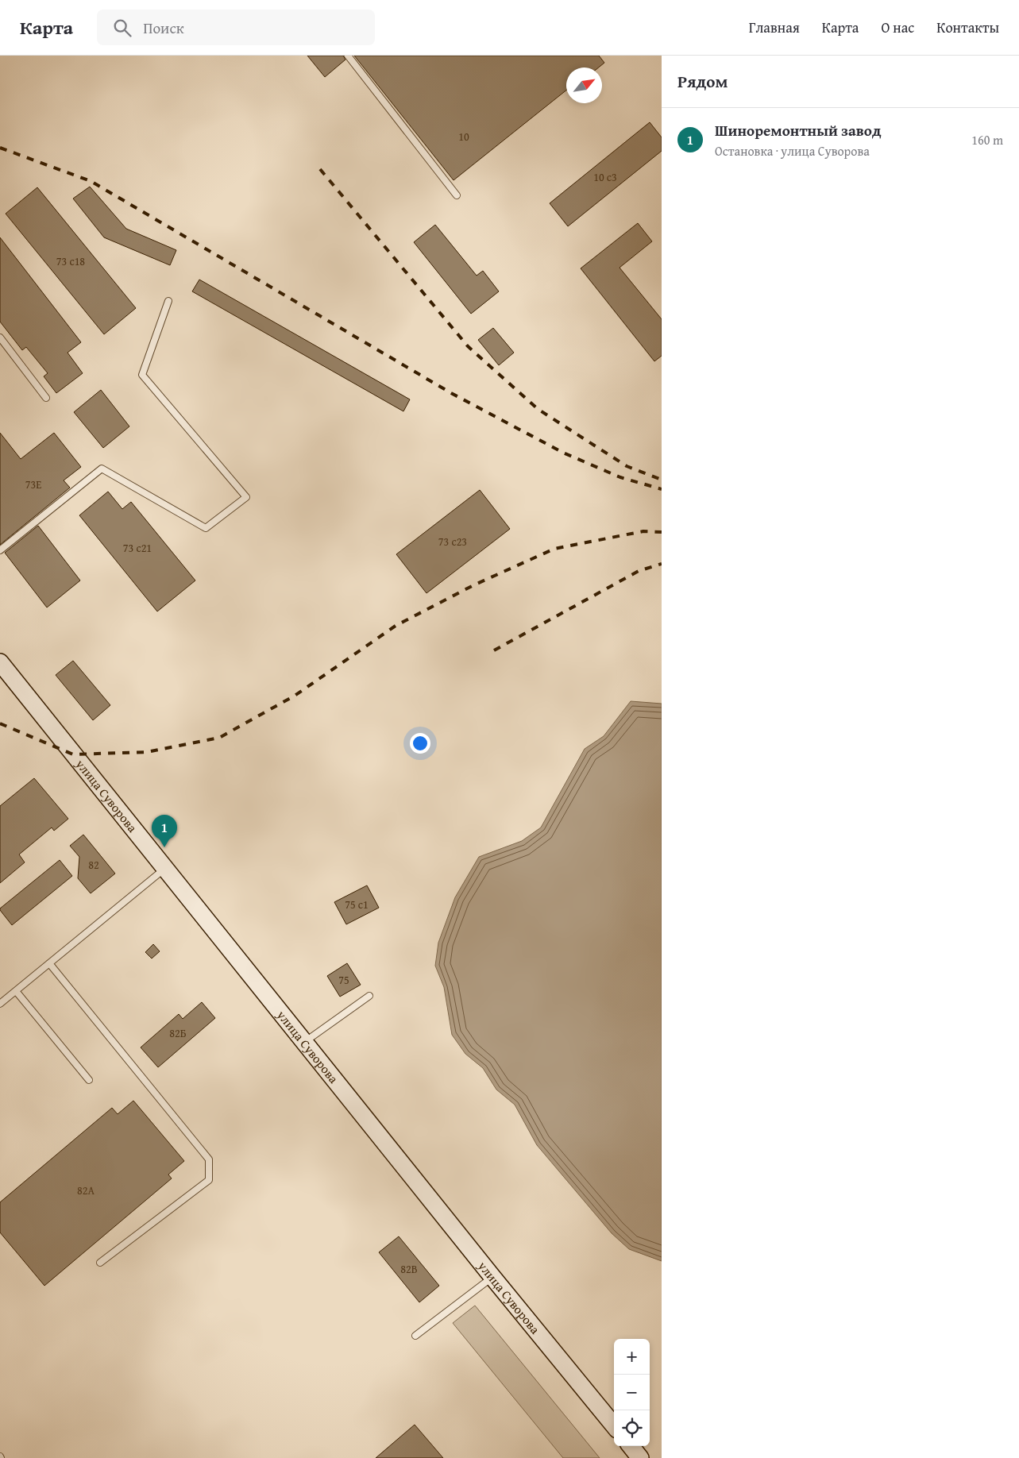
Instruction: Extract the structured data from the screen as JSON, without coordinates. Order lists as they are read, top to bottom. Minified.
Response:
{"streets":{"main road":["улица Суворова"]},"house_numbers":["10","10 с3","73 с18","73Е","73 с23","73 с21","82","75 с1","75","82Б","82А","82В"],"north":"top right","page":{"header":"Карта","search":"Поиск","nav":["Главная","Карта","О нас","Контакты"],"heading":"Рядом","list":[{"mark":"1","name":"Шиноремонтный завод","note":"Остановка · улица Суворова","value":"160 m"}],"pins":"1","map_buttons":["+","−"]}}
